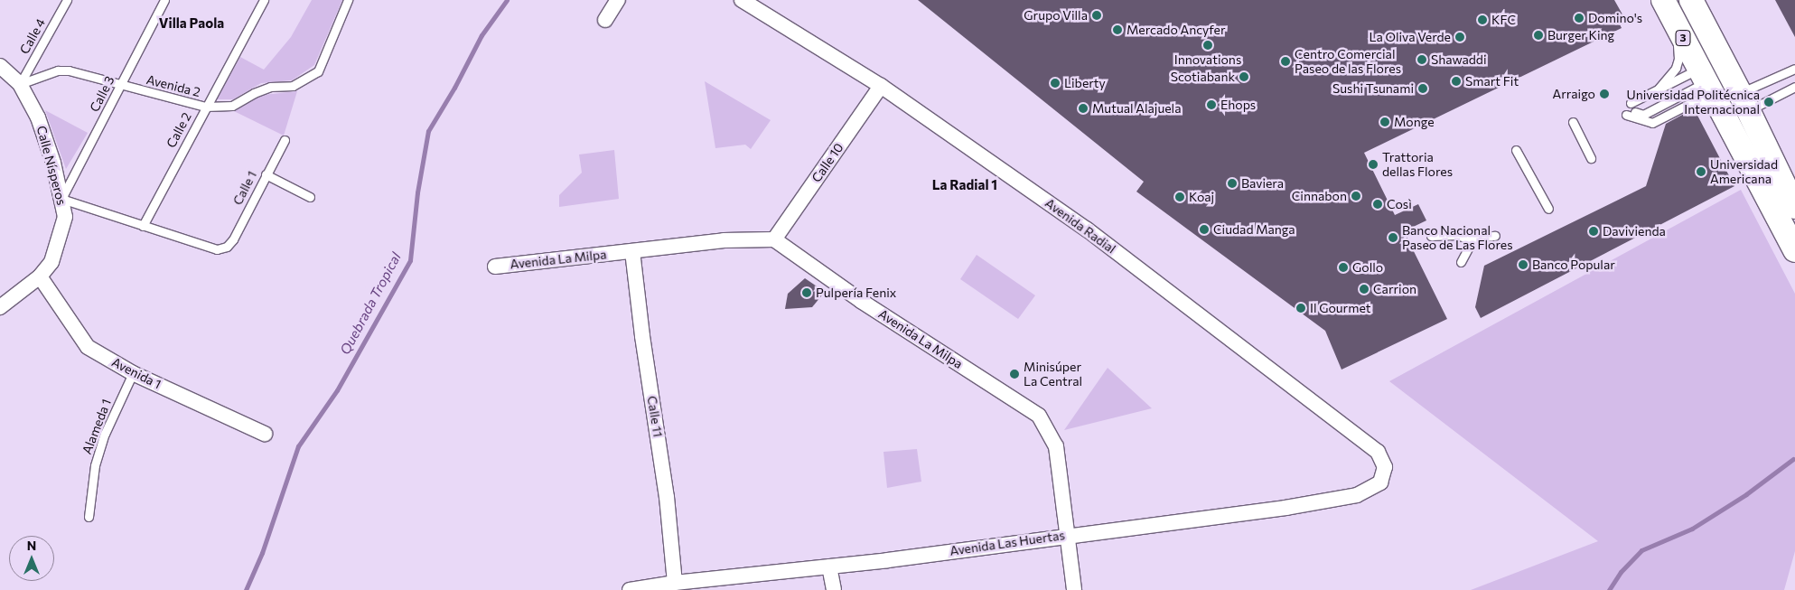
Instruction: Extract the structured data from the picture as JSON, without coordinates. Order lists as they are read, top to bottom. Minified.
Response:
{"streets":{"main road":["3"],"street":["Calle 10","Calle Nísperos","Avenida Radial","Avenida La Milpa","Avenida 1","Calle 11","Avenida Las Huertas"],"lane":["Calle 4","Avenida 2","Calle 3","Calle 2","Calle 1","Alameda 1"]},"crossings":[["Calle 4","Avenida 2"],["Calle 4","Calle Nísperos"],["Avenida 2","Calle 3"],["Avenida 2","Calle 2"],["Avenida 2","Calle Nísperos"],["Calle 3","Calle Nísperos"],["Calle 2","Calle 1"],["Calle 10","Avenida Radial"],["Calle 10","Avenida La Milpa"],["Calle Nísperos","Avenida 1"],["Avenida Radial","Avenida Las Huertas"],["Avenida La Milpa","Calle 11"],["Avenida La Milpa","Avenida Las Huertas"],["Avenida 1","Alameda 1"],["Calle 11","Avenida Las Huertas"]],"districts":["Villa Paola","La Radial 1"],"water":["Quebrada Tropical"],"places":["Grupo Villa","Domino's","KFC","Mercado Ancyfer","Burger King","La Oliva Verde","Innovations","Shawaddi","Centro Comercial Paseo de las Flores","Scotiabank","Smart Fit","Liberty","Sushi Tsunami","Arraigo","Universidad Politécnica Internacional","Ehops","Mutual Alajuela","Monge","Trattoria dellas Flores","Universidad Americana","Baviera","Cinnabon","Koaj","Così","Ciudad Manga","Davivienda","Banco Nacional Paseo de Las Flores","Banco Popular","Gollo","Carrion","Pulpería Fenix","Il Gourmet","Minisúper La Central"],"north":"top"}
